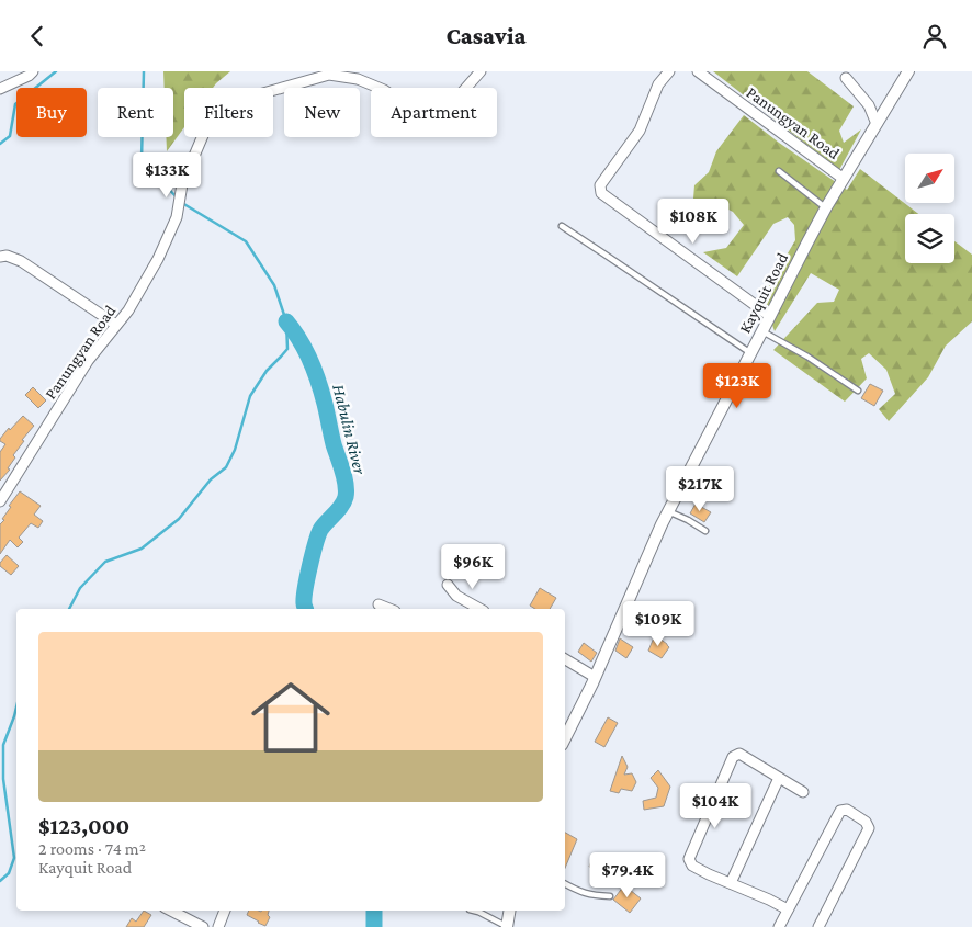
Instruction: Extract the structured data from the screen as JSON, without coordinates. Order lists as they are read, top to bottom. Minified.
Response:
{"streets":{"street":["Panungyan Road","Kayquit Road"]},"crossings":[["Panungyan Road","Kayquit Road"]],"water":["Habulin River"],"north":"top right","page":{"header":"Casavia","chip":["Buy","Rent","Filters","New","Apartment"],"price":["$133K","$108K","$123K","$217K","$96K","$109K","$104K","$79.4K"],"list":[{"name":"$123,000","note":"2 rooms · 74 m² · Kayquit Road"}]}}
